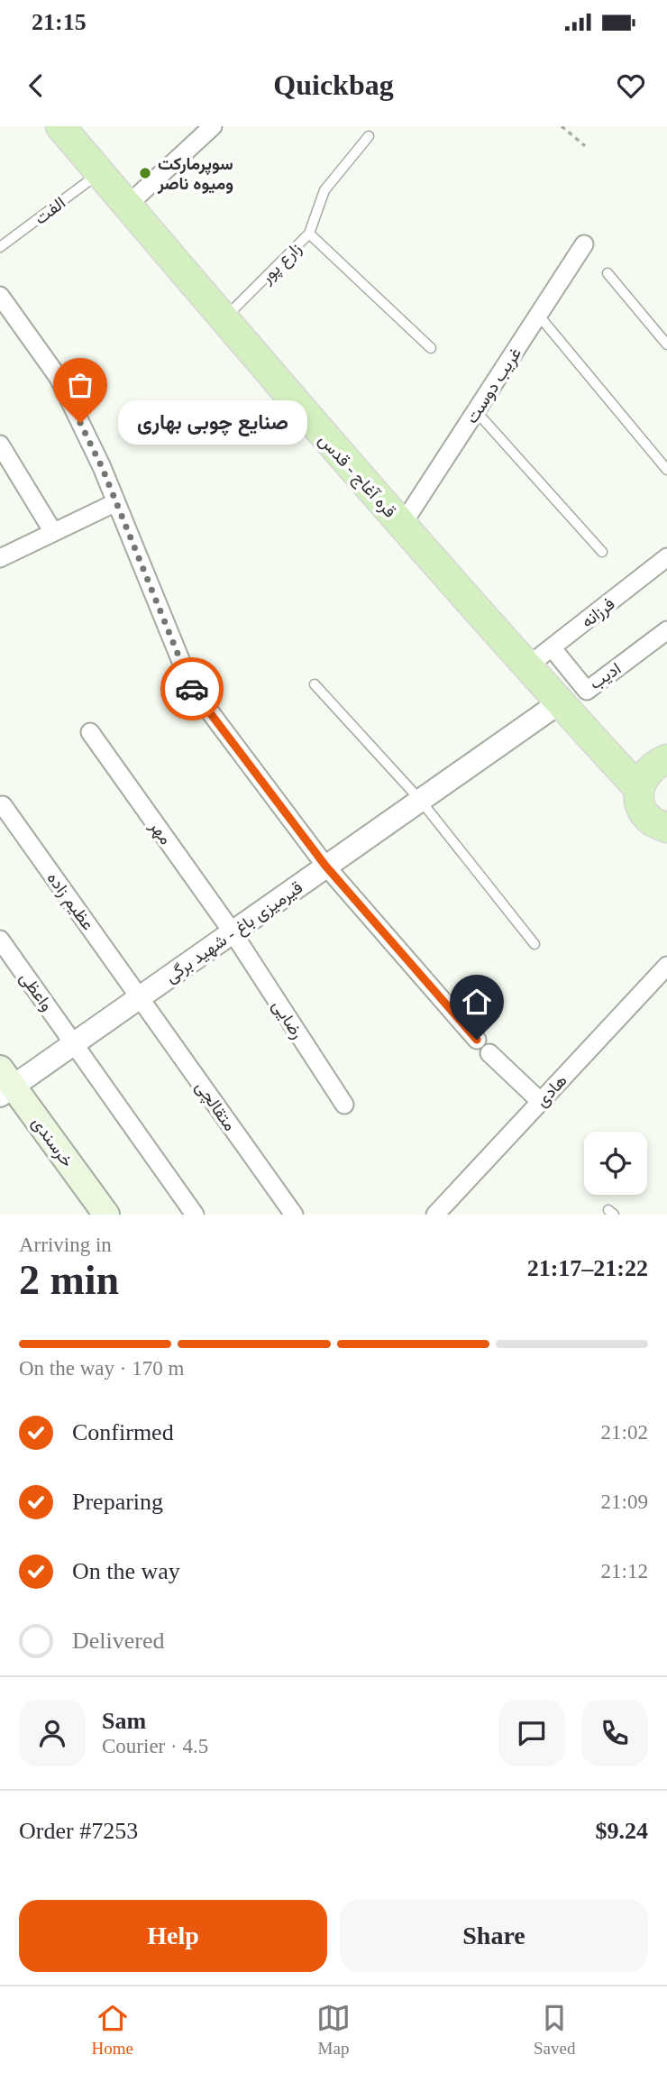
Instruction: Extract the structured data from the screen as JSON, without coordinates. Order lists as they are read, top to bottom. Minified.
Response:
{"streets":{"main road":["قره آغاج - قدس","خرسندی"],"street":["غریب دوست","فرزانه","ادیب","مهر","عظیم زاده","قیرمیزی باغ - شهید برگی","واعظی","رضایی","هادی","متقالچی"],"lane":["الفت","زارع پور"]},"crossings":[["الفت","قره آغاج - قدس"],["زارع پور","قره آغاج - قدس"],["غریب دوست","قره آغاج - قدس"],["قره آغاج - قدس","فرزانه"],["قره آغاج - قدس","قیرمیزی باغ - شهید برگی"],["فرزانه","ادیب"],["مهر","قیرمیزی باغ - شهید برگی"],["مهر","رضایی"],["عظیم زاده","قیرمیزی باغ - شهید برگی"],["عظیم زاده","متقالچی"],["قیرمیزی باغ - شهید برگی","واعظی"],["قیرمیزی باغ - شهید برگی","رضایی"],["قیرمیزی باغ - شهید برگی","متقالچی"],["قیرمیزی باغ - شهید برگی","خرسندی"]],"places":["سوپرمارکت ومیوه ناصر","صنایع چوبی بهاری"],"page":{"status":"21:15","header":"Quickbag","bubble":"صنایع چوبی بهاری","heading":["2 min","Arriving in","21:17–21:22"],"panel":["Sam","Courier · 4.5","Order #7253","$9.24"],"bar":"On the way · 170 m","list":[["Confirmed","21:02"],["Preparing","21:09"],["On the way","21:12"],"Delivered"],"buttons":["Help","Share"],"tabs":["Home","Map","Saved"]}}
